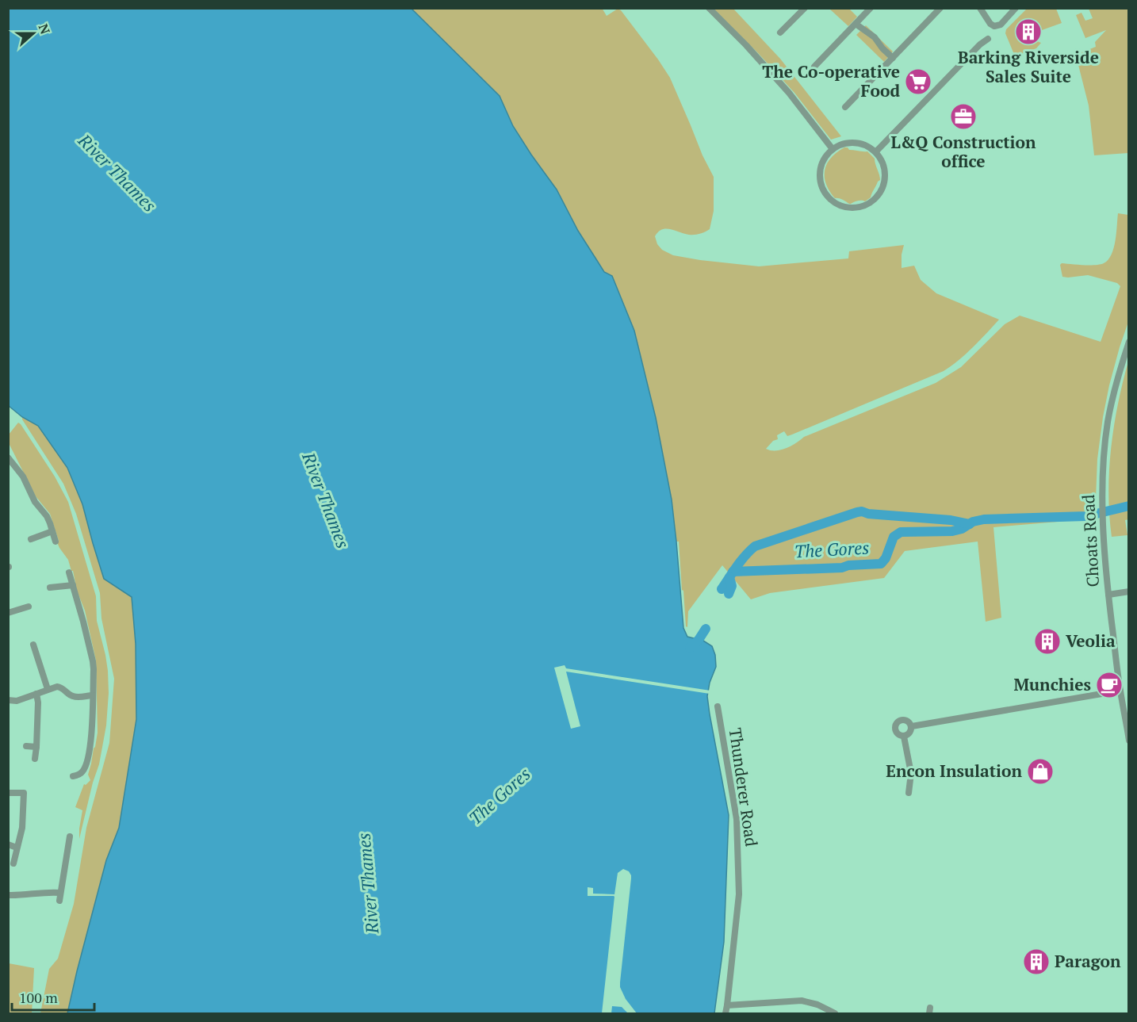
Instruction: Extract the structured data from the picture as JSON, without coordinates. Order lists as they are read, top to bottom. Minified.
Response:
{"streets":{"street":["Choats Road","Thunderer Road"]},"water":["River Thames","The Gores"],"places":{"building":["Barking Riverside Sales Suite","Veolia","Paragon"],"supermarket":["The Co-operative Food"],"office":["L&Q Construction office"],"cafe":["Munchies"],"shop":["Encon Insulation"]},"scale_bar":"100 m","north":"right"}
